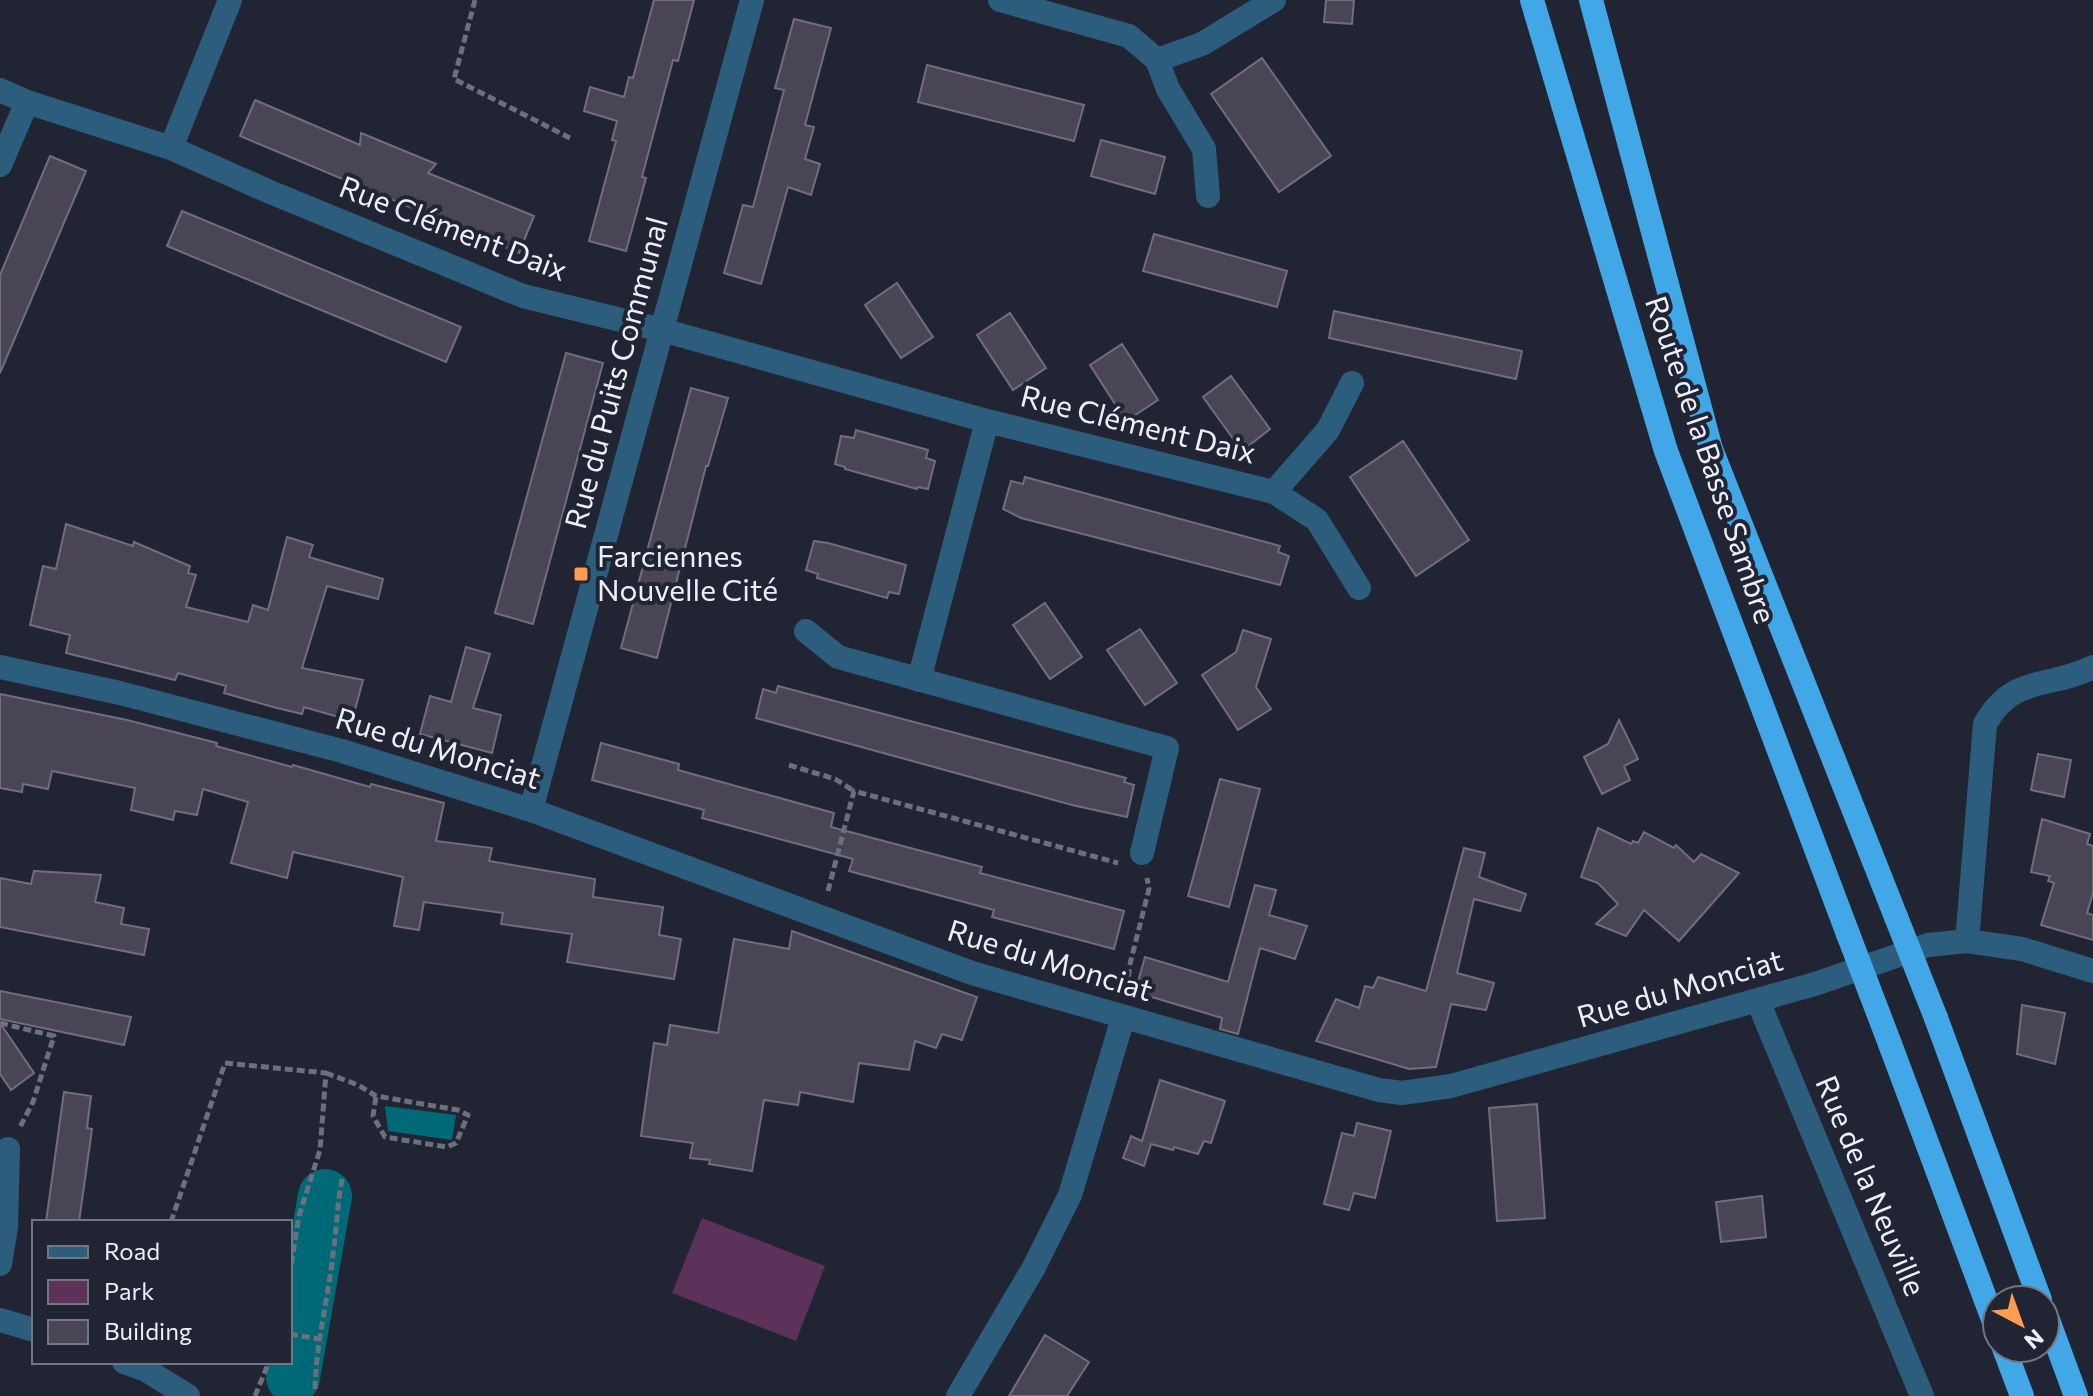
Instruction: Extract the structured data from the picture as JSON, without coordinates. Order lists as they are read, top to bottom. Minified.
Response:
{"streets":{"highway":["Route de la Basse Sambre"],"street":["Rue Clément Daix","Rue du Puits Communal","Rue du Monciat","Rue de la Neuville"]},"crossings":[["Rue Clément Daix","Rue du Puits Communal"],["Rue du Puits Communal","Rue du Monciat"],["Rue du Monciat","Rue de la Neuville"]],"places":{"transit":["Farciennes Nouvelle Cité"]},"legend":["Road","Park","Building"],"north":"bottom right"}
